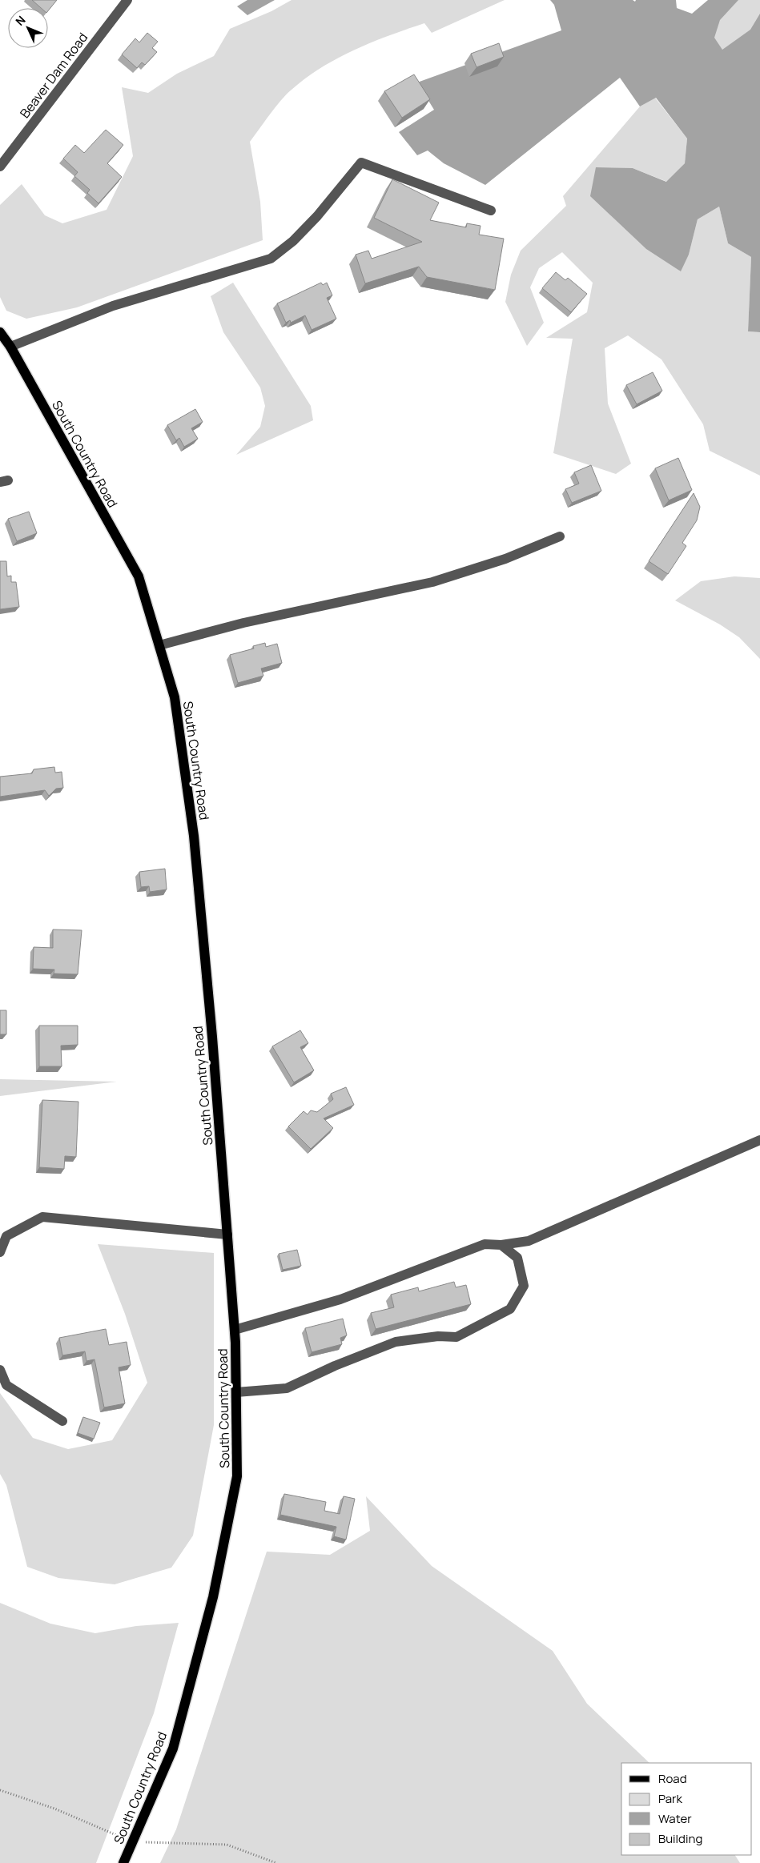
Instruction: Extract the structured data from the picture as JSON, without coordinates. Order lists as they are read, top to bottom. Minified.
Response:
{"streets":{"main road":["South Country Road"],"street":["Beaver Dam Road"]},"legend":["Road","Park","Water","Building"],"north":"top left"}
